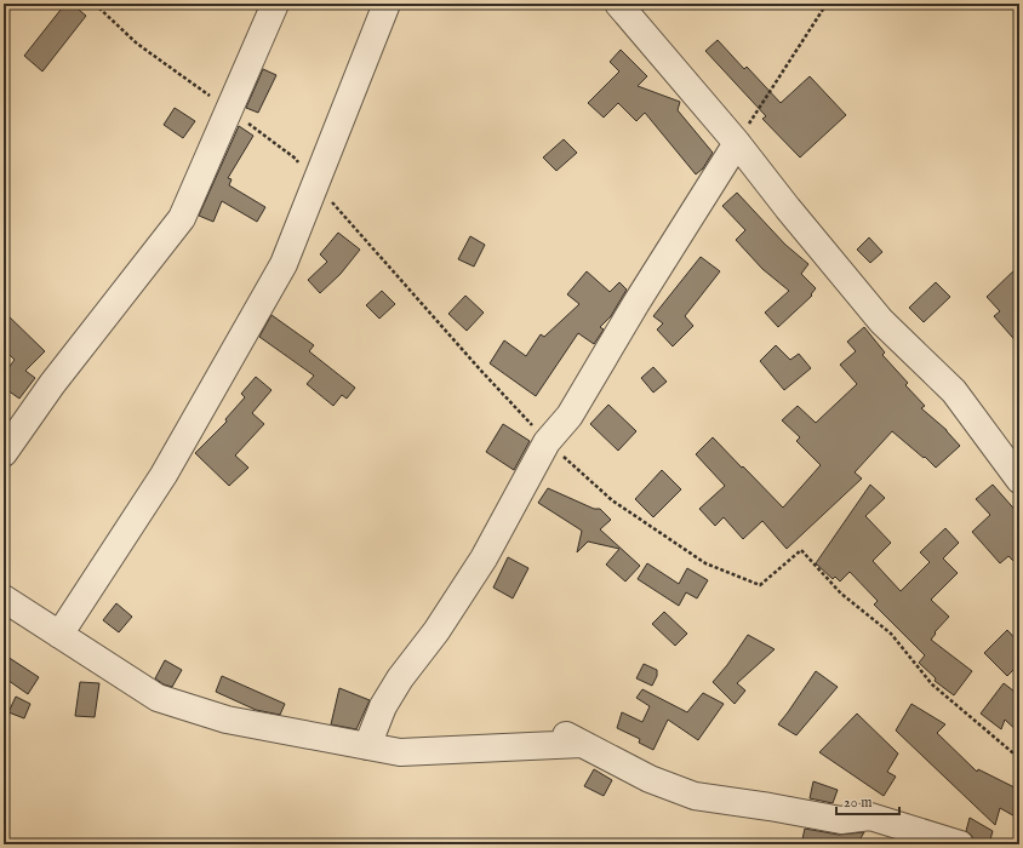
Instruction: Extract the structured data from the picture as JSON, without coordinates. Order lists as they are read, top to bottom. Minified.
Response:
{"scale_bar":"20 m"}
